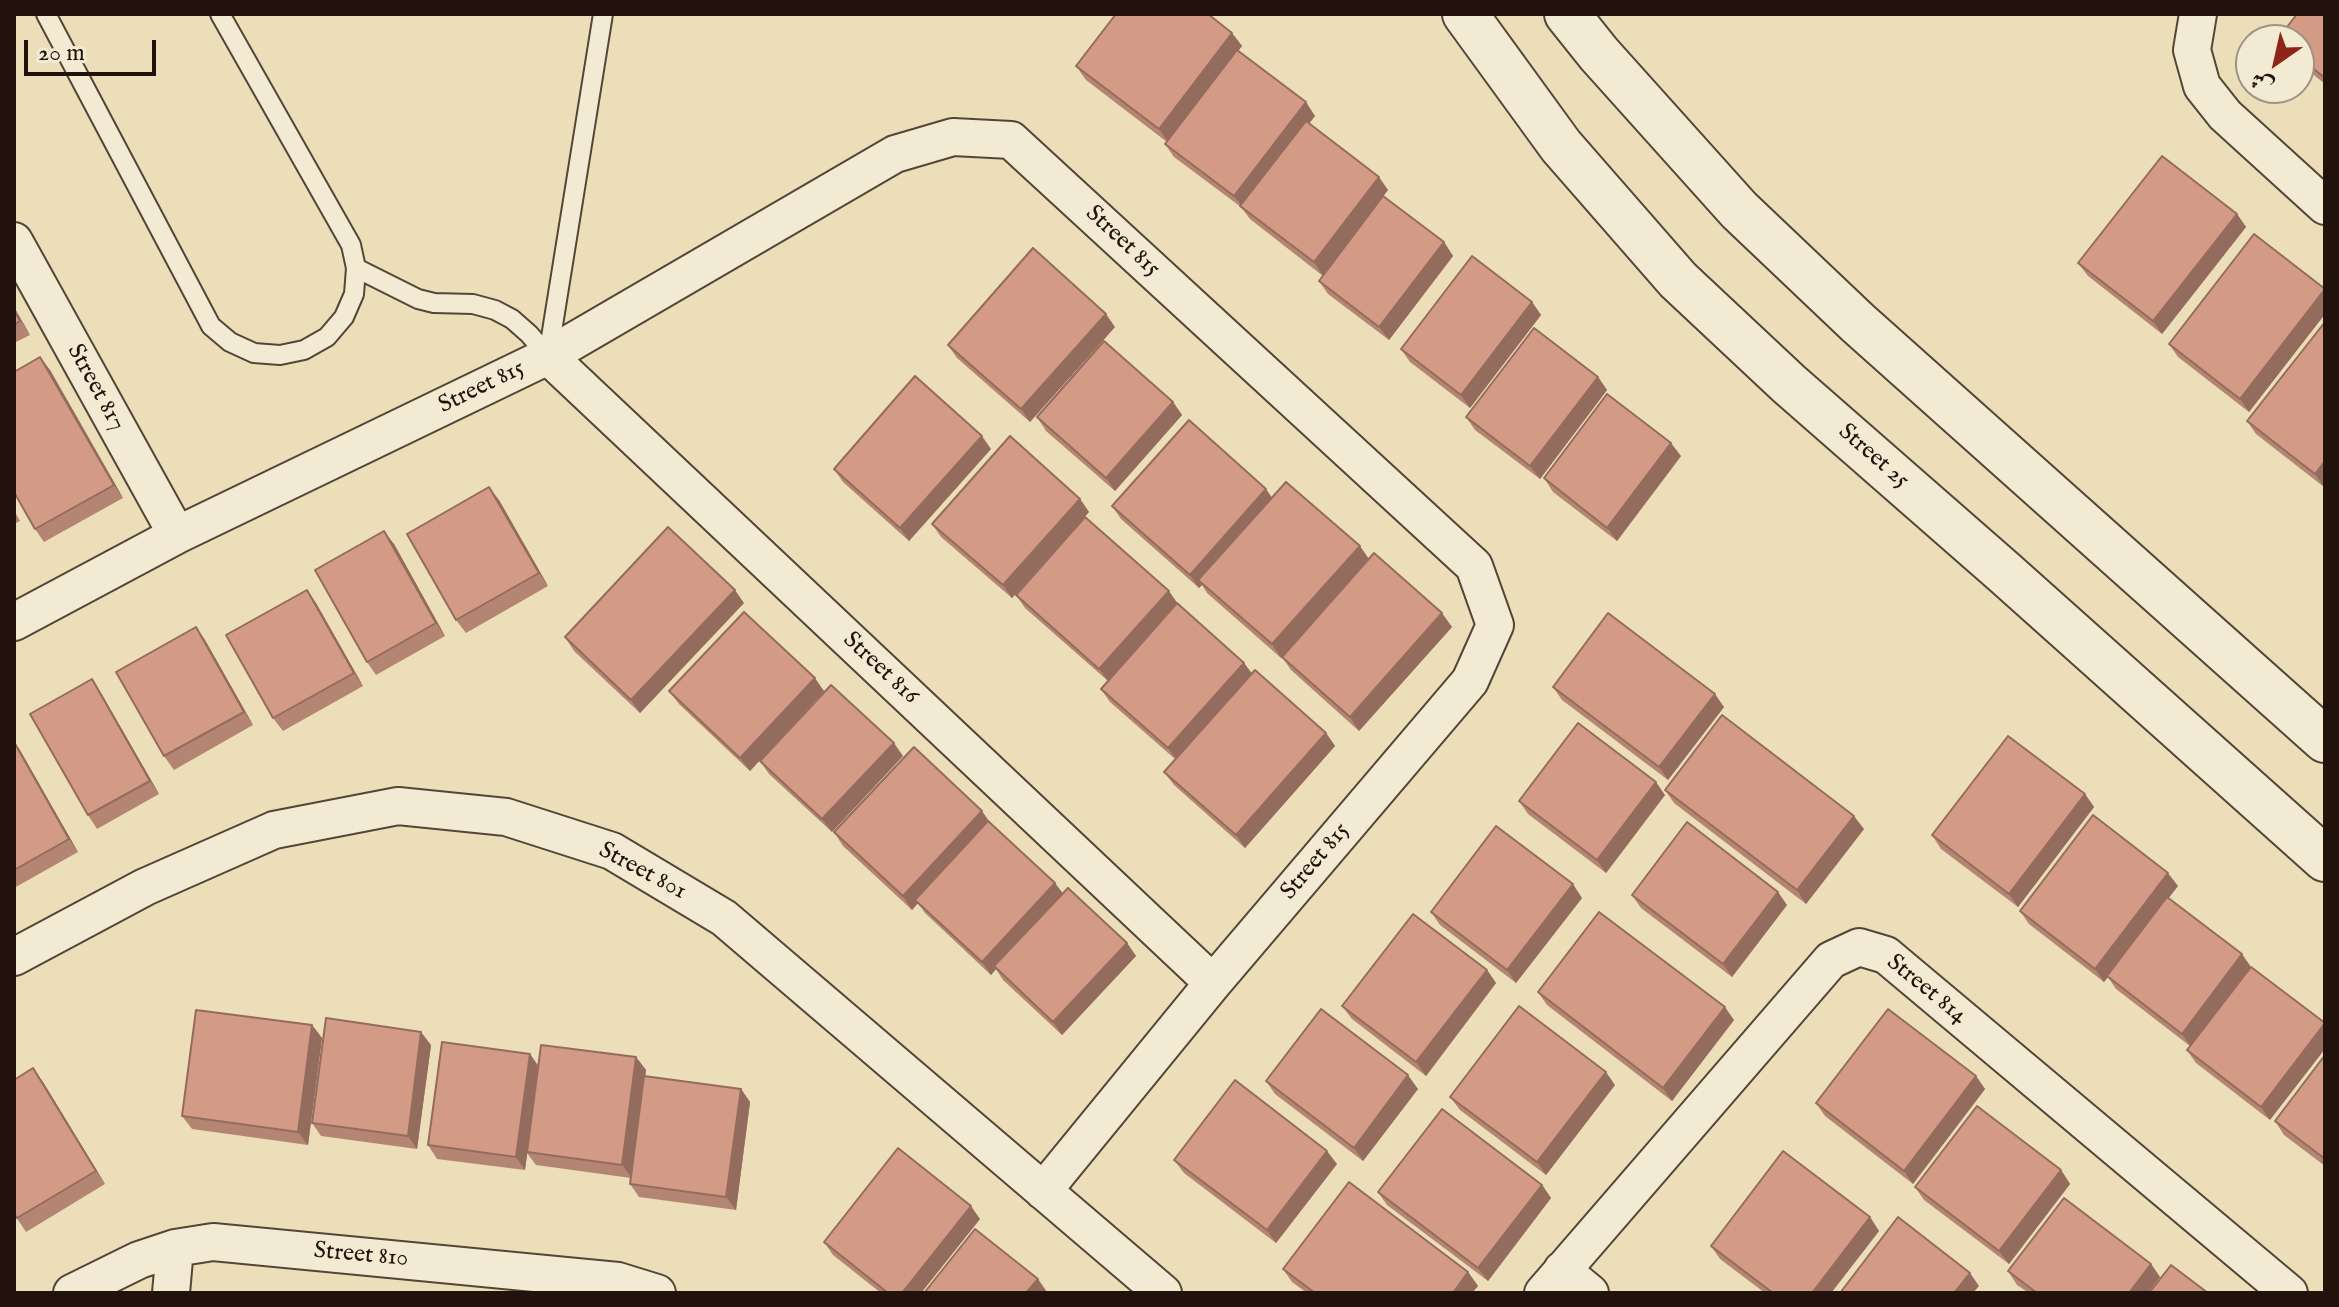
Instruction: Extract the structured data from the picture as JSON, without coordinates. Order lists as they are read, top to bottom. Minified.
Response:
{"streets":{"street":["Street 815","Street 817","Street 25","Street 816","Street 801","Street 814","Street 810"]},"crossings":[["Street 815","Street 817"],["Street 815","Street 816"],["Street 815","Street 801"]],"scale_bar":"20 m","north":"bottom left"}
